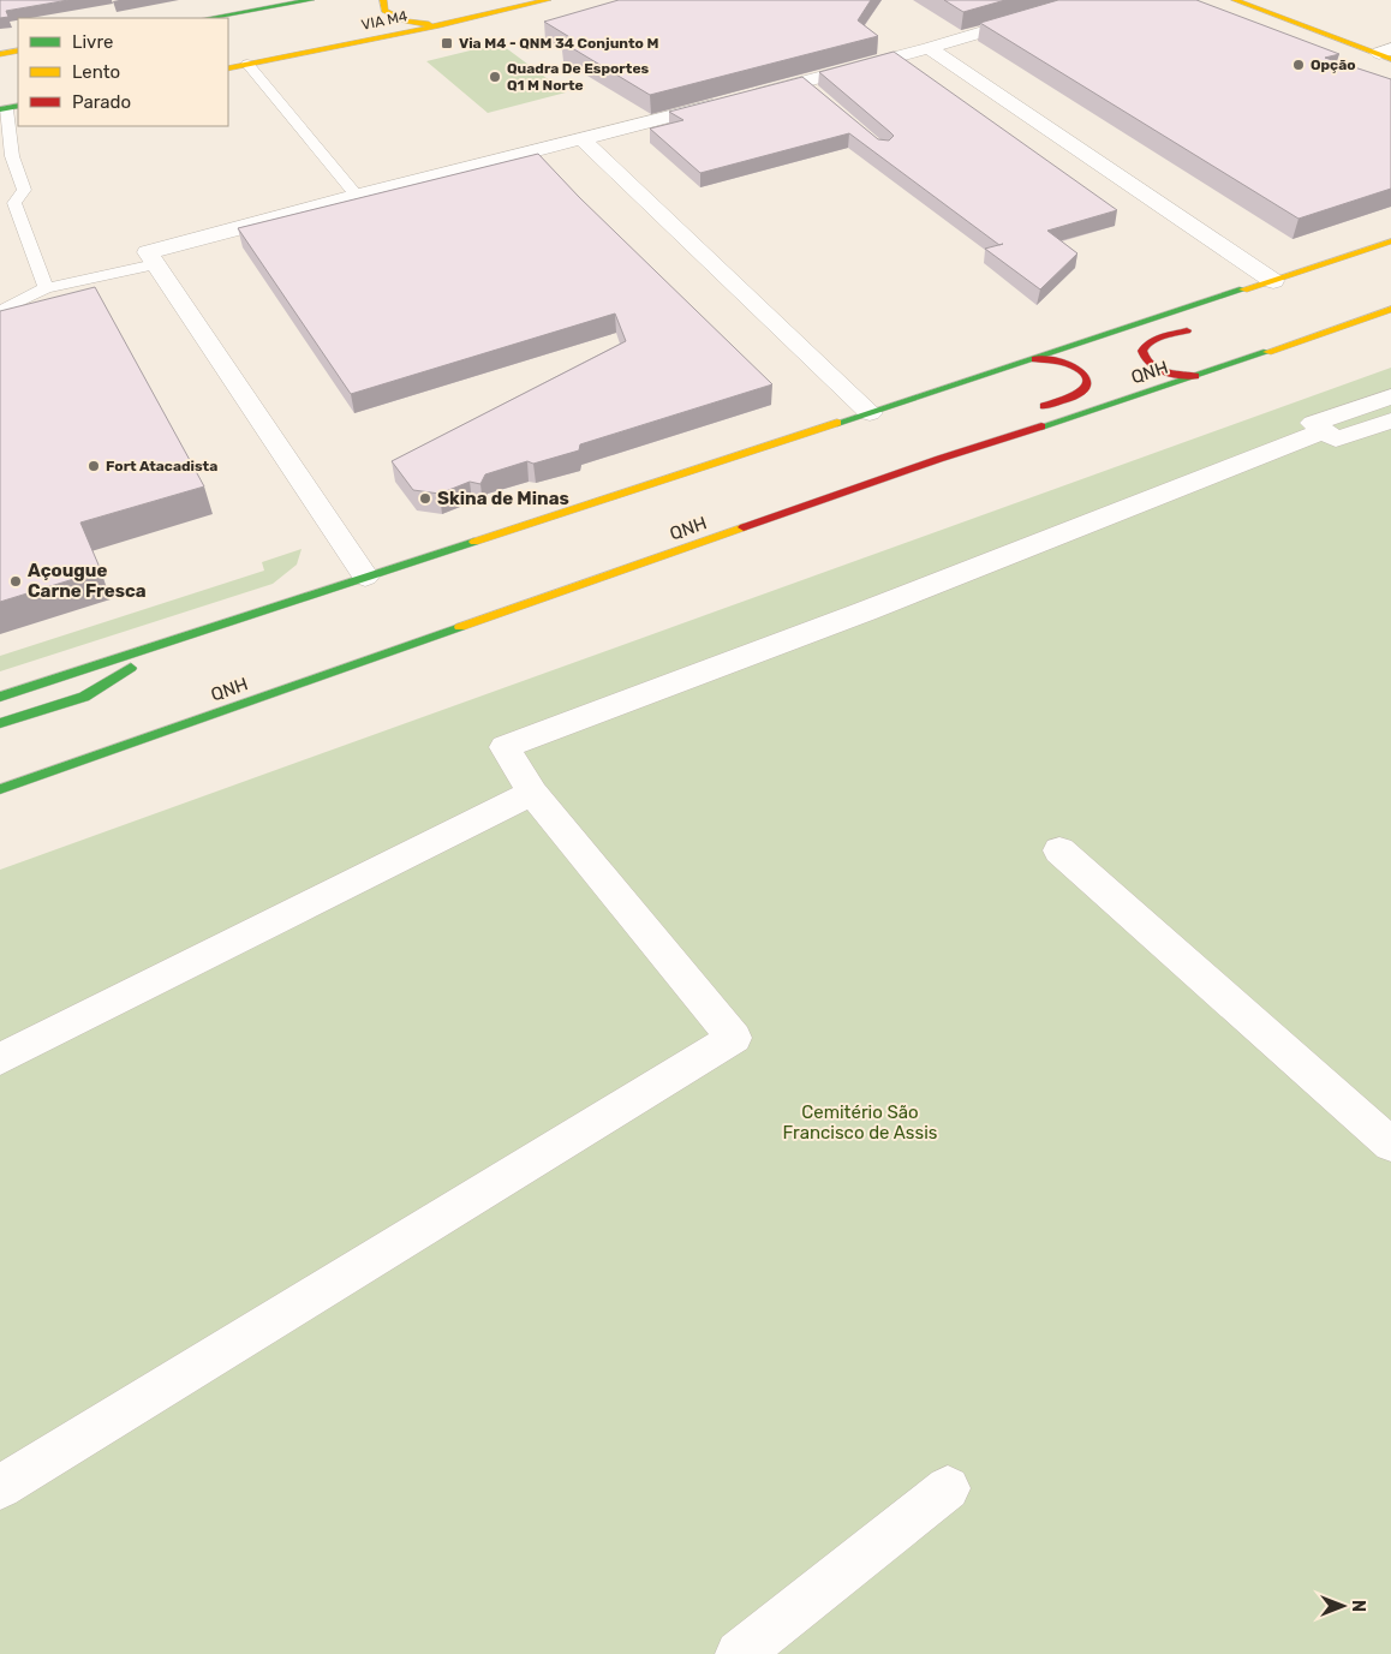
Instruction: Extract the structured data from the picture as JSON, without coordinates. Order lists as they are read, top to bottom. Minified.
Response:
{"streets":{"street":["VIA M4","QNH"]},"parks":["Cemitério São Francisco de Assis"],"places":{"transit":["Via M4 - QNM 34 Conjunto M"],"other":["Opção","Quadra De Esportes Q1 M Norte","Fort Atacadista","Skina de Minas","Açougue Carne Fresca"]},"legend":["Livre","Lento","Parado"],"north":"right"}
